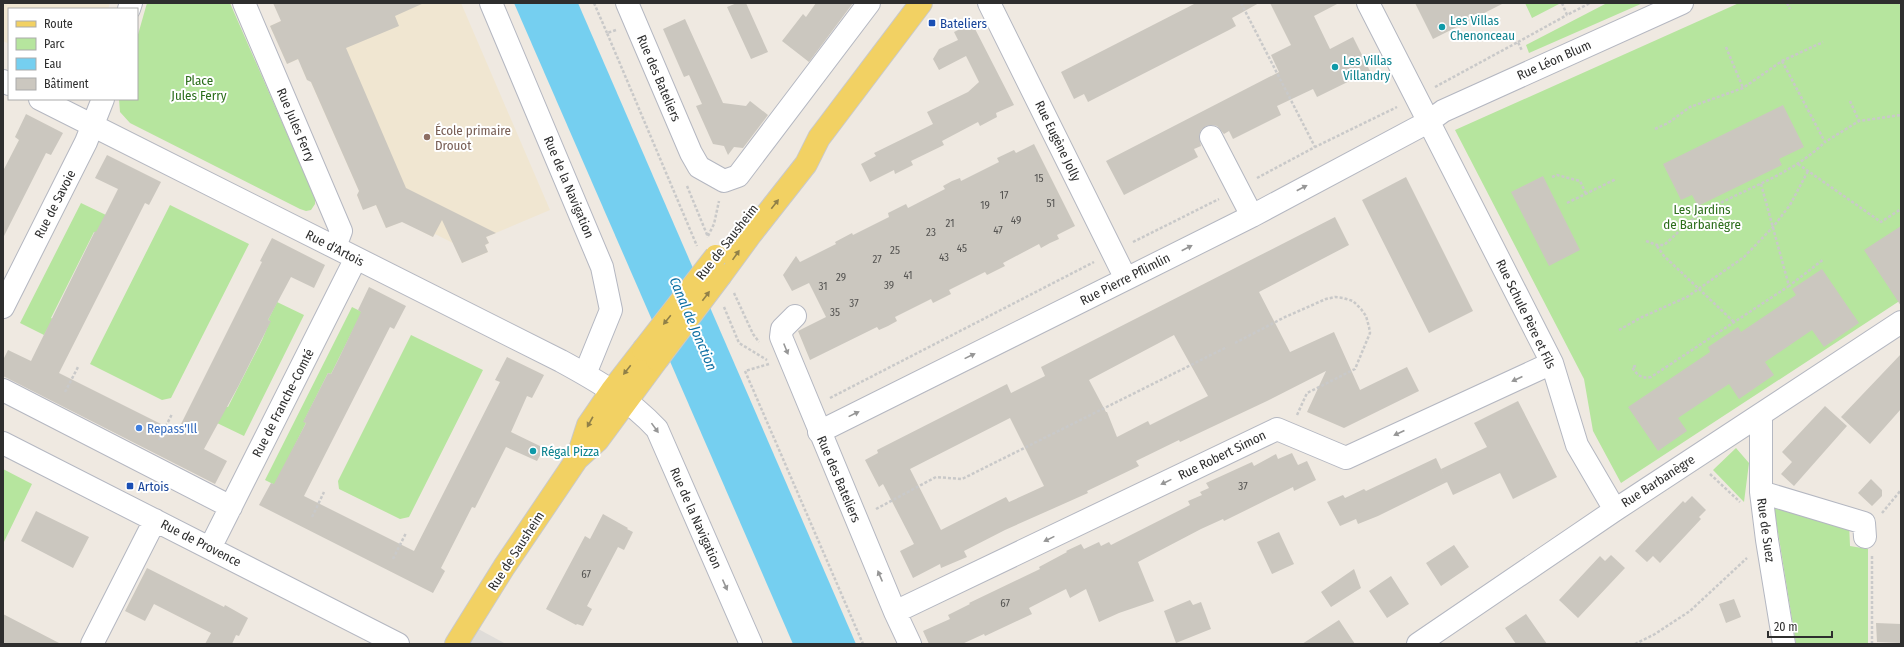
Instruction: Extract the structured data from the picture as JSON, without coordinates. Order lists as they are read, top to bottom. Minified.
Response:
{"streets":{"main road":["Rue de Sausheim"],"street":["Rue Léon Blum","Rue des Bateliers","Rue Jules Ferry","Rue Eugène Jolly","Rue de la Navigation","Rue de Savoie","Rue d'Artois","Rue Pierre Pflimlin","Rue Schule Père et Fils","Rue de Franche-Comté","Rue Robert Simon","Rue Barbanègre","Rue de Suez","Rue de Provence"]},"crossings":[["Rue Léon Blum","Rue Pierre Pflimlin"],["Rue Léon Blum","Rue Schule Père et Fils"],["Rue des Bateliers","Rue Pierre Pflimlin"],["Rue des Bateliers","Rue Robert Simon"],["Rue Jules Ferry","Rue d'Artois"],["Rue Eugène Jolly","Rue Pierre Pflimlin"],["Rue de la Navigation","Rue de Sausheim"],["Rue de la Navigation","Rue d'Artois"],["Rue de Savoie","Rue d'Artois"],["Rue de Sausheim","Rue d'Artois"],["Rue d'Artois","Rue de Franche-Comté"],["Rue Pierre Pflimlin","Rue Schule Père et Fils"],["Rue Schule Père et Fils","Rue Robert Simon"],["Rue Schule Père et Fils","Rue Barbanègre"],["Rue de Franche-Comté","Rue de Provence"],["Rue Barbanègre","Rue de Suez"]],"one_way":["Rue de la Navigation","Rue Pierre Pflimlin","Rue Robert Simon"],"water":["Canal de Jonction"],"parks":["Place Jules Ferry","Les Jardins de Barbanègre"],"places":{"transit":["Bateliers","Artois"],"other":["Les Villas Chenonceau","Les Villas Villandry","École primaire Drouot","Repass'Ill","Régal Pizza"]},"house_numbers":["15","17","51","19","49","21","47","23","45","25","43","27","41","29","39","31","37","35","37","67","67"],"legend":["Route","Parc","Eau","Bâtiment"],"scale_bar":"20 m"}
